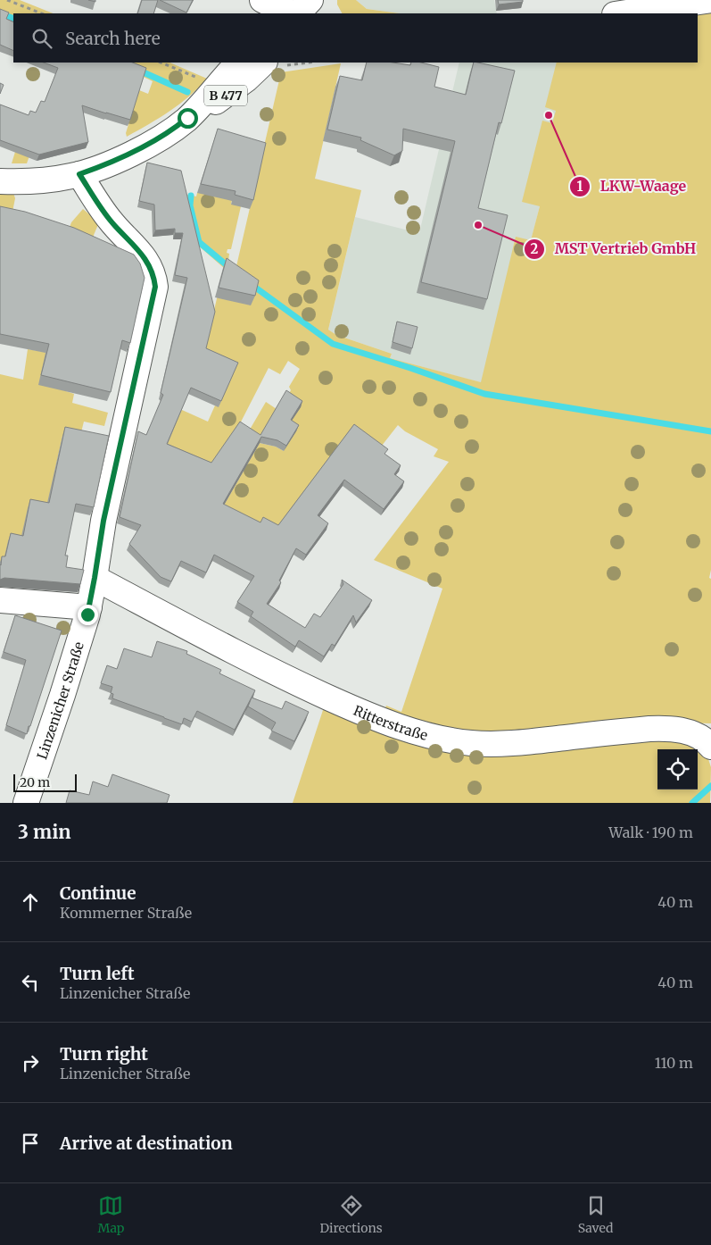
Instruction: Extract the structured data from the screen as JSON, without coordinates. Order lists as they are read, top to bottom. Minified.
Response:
{"streets":{"main road":["B 477","Linzenicher Straße","Ritterstraße"]},"crossings":[["B 477","Linzenicher Straße"],["Linzenicher Straße","Ritterstraße"]],"places":["LKW-Waage","MST Vertrieb GmbH"],"scale_bar":"20 m","page":{"search":"Search here","scale":"20 m","heading":["3 min","Walk · 190 m"],"list":[["Continue","Kommerner Straße","40 m"],["Turn left","Linzenicher Straße","40 m"],["Turn right","Linzenicher Straße","110 m"],"Arrive at destination"],"nav":["Map","Directions","Saved"]}}
